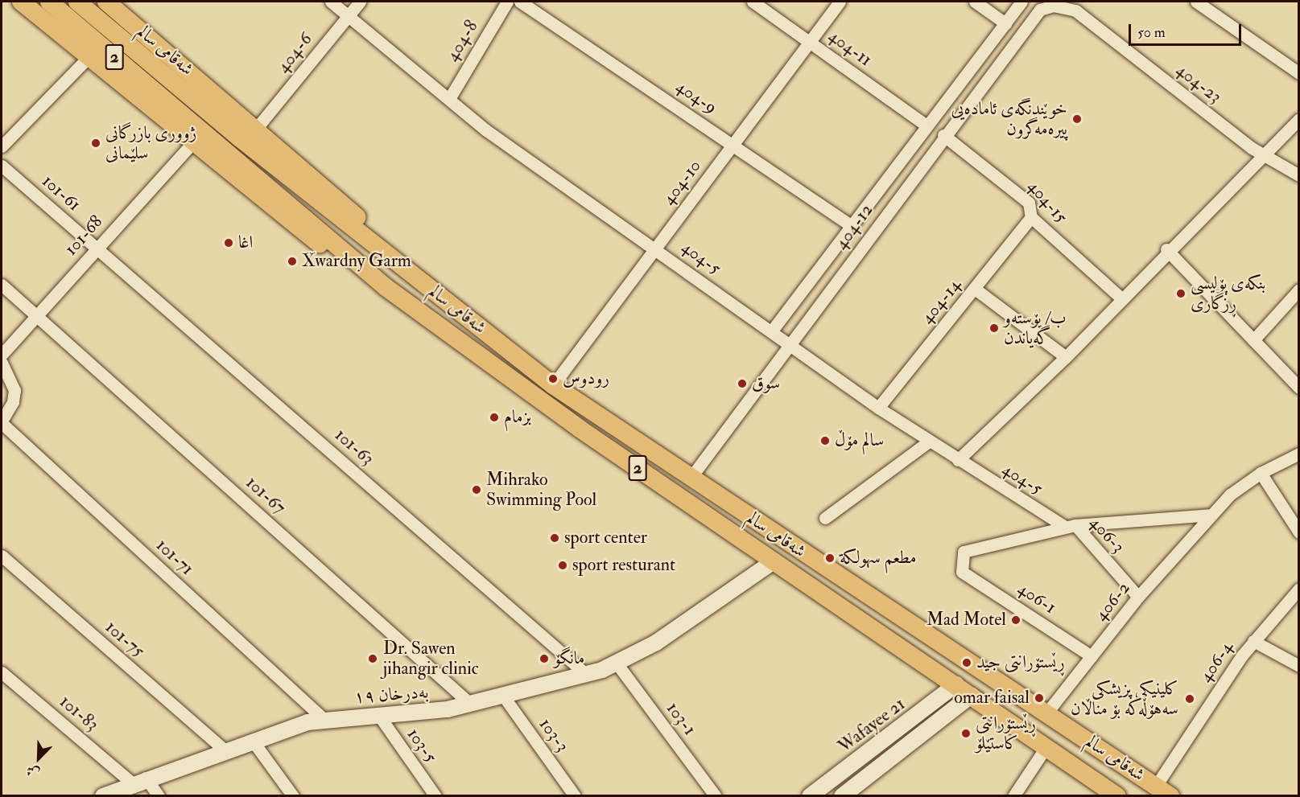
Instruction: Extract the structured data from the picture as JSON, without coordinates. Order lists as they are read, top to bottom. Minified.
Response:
{"streets":{"main road":["شەقامی سالم","2","بەدرخان ١٩","Wafayee 21"],"street":["404-8","404-11","404-6","404-23","404-9","404-10","101-61","404-15","404-12","101-68","404-5","404-14","101-63","101-67","406-3","101-71","406-1","406-2","101-75","406-4","101-83","103-1","103-3","103-5"]},"crossings":[["404-8","404-5"],["404-11","404-10"],["شەقامی سالم","404-6"],["شەقامی سالم","404-10"],["شەقامی سالم","404-12"],["شەقامی سالم","101-68"],["شەقامی سالم","406-2"],["شەقامی سالم","406-4"],["شەقامی سالم","بەدرخان ١٩"],["شەقامی سالم","Wafayee 21"],["404-6","404-5"],["404-23","404-12"],["404-9","404-10"],["404-10","404-5"],["101-61","101-68"],["101-61","101-63"],["404-15","404-12"],["404-15","404-14"],["404-12","404-5"],["101-68","101-63"],["101-68","101-67"],["404-5","404-14"],["404-5","406-3"],["404-5","406-1"],["101-63","بەدرخان ١٩"],["101-67","بەدرخان ١٩"],["406-3","406-1"],["406-3","406-2"],["101-71","بەدرخان ١٩"],["406-1","406-2"],["101-75","بەدرخان ١٩"],["بەدرخان ١٩","101-83"],["بەدرخان ١٩","103-1"],["بەدرخان ١٩","103-3"],["بەدرخان ١٩","103-5"]],"places":["خوێندنگەی ئامادەیی پیرەمەگرون","ژووری بازرگانی سلێمانی","اغا","Xwardny Garm","بنکەی پۆلیسی ڕزگاری","ب/ پۆستەو گەیاندن","رودوس","سوق","بزمام","سالم مۆڵ","Mihrako Swimming Pool","sport center","مطعم سهولكة","sport resturant","Mad Motel","Dr. Sawen jihangir clinic","مانگۆ","ڕێستۆرانتی جید","omar faisal","کلینیکی پزیشکی سەهۆڵەکە بۆ مناڵان","ڕێستۆرانتی کاستێلۆ"],"scale_bar":"50 m","north":"bottom left"}
